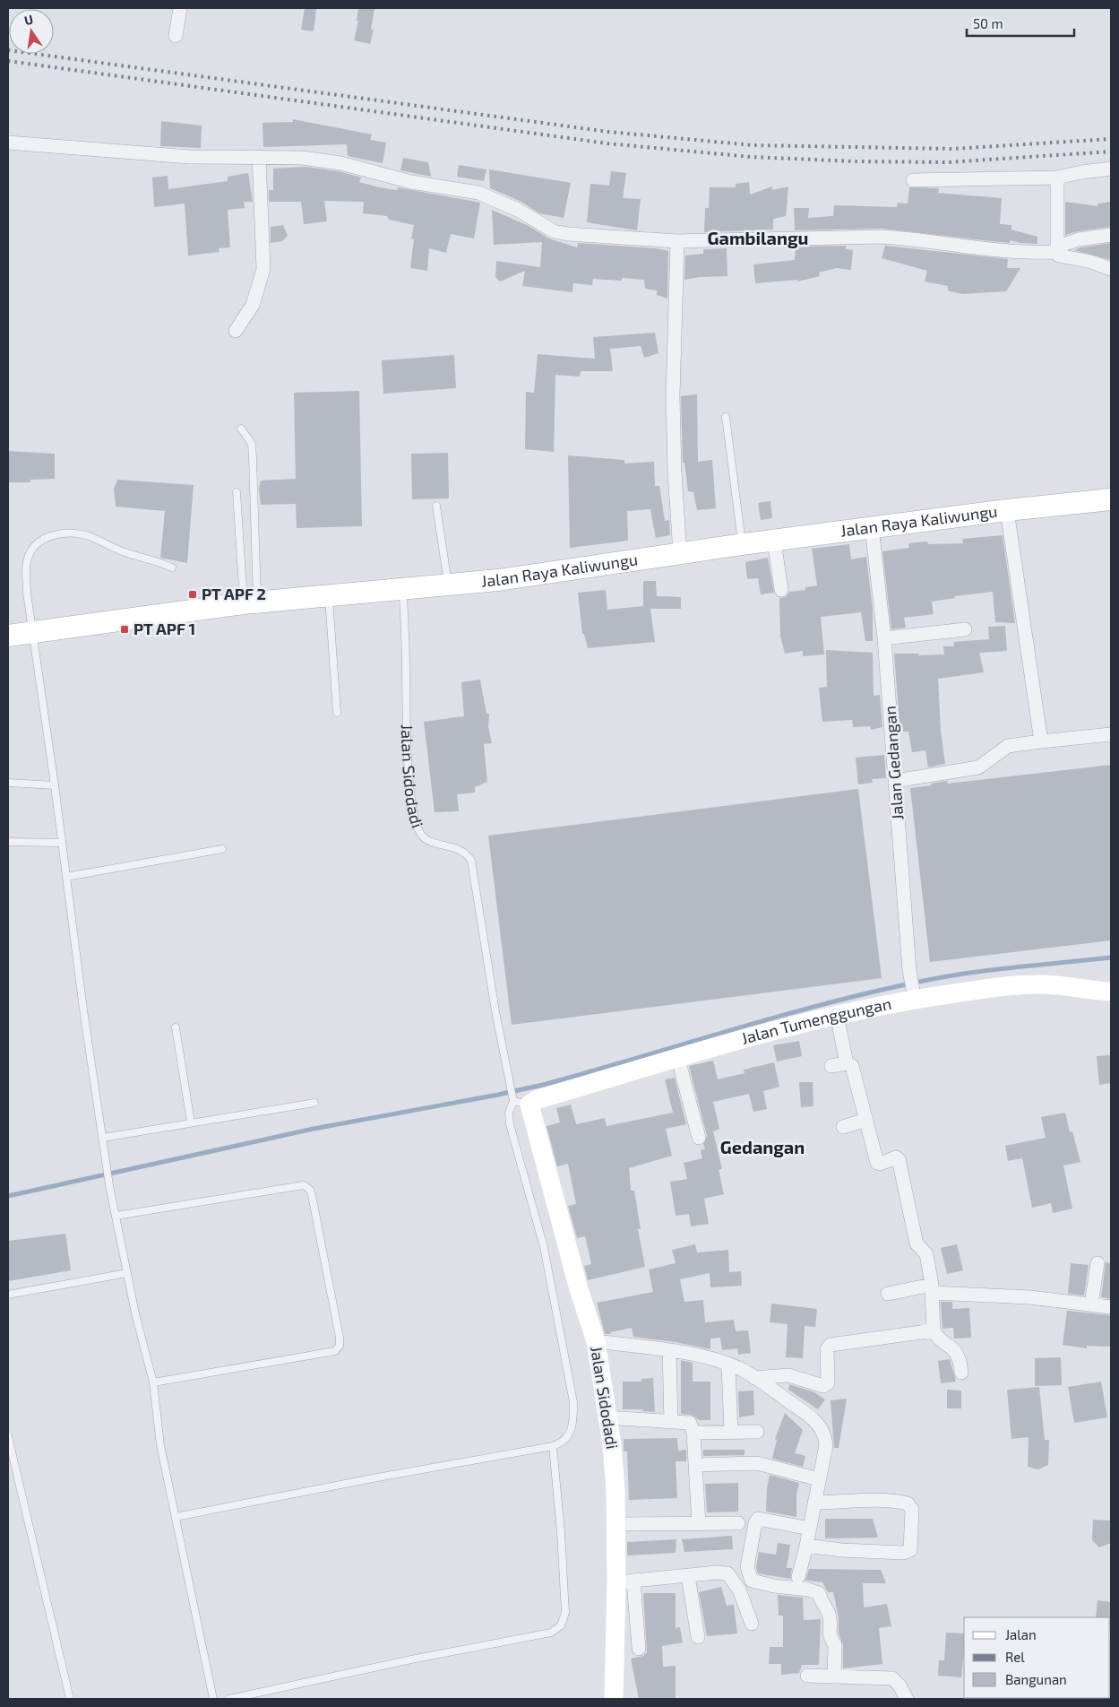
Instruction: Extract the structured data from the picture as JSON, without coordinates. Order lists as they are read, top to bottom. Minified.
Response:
{"streets":{"main road":["Jalan Raya Kaliwungu"],"street":["Jalan Gedangan","Jalan Sidodadi","Jalan Tumenggungan"]},"crossings":[["Jalan Raya Kaliwungu","Jalan Gedangan"],["Jalan Raya Kaliwungu","Jalan Sidodadi"],["Jalan Gedangan","Jalan Tumenggungan"],["Jalan Sidodadi","Jalan Tumenggungan"]],"districts":["Gambilangu","Gedangan"],"places":{"transit":["PT APF 2","PT APF 1"]},"legend":["Jalan","Rel","Bangunan"],"scale_bar":"50 m","north":"top"}
